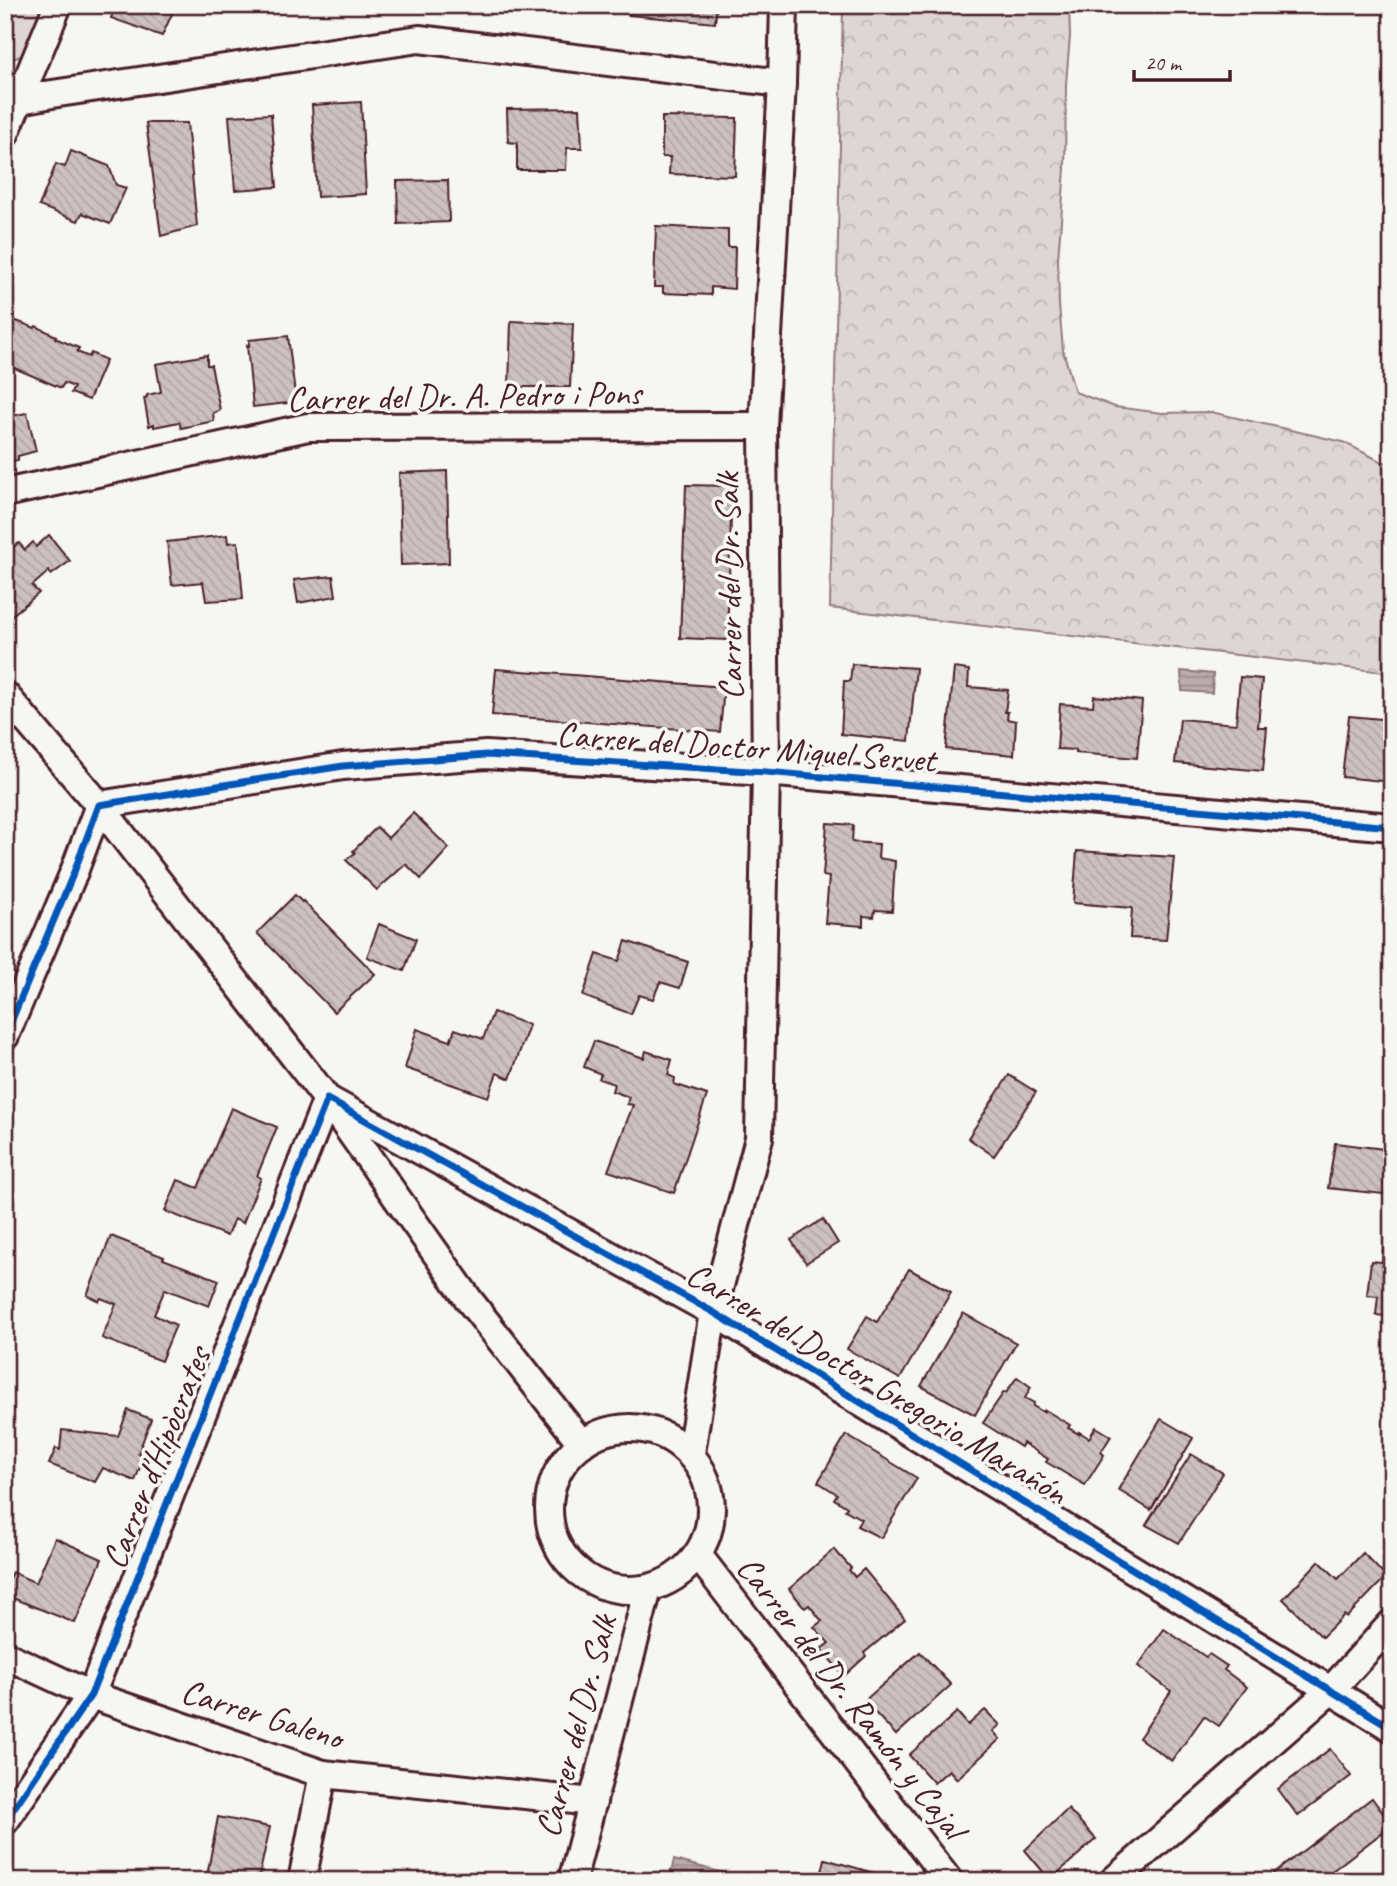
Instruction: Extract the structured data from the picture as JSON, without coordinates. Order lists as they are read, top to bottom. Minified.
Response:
{"streets":{"street":["Carrer del Dr. A. Pedro i Pons","Carrer del Dr. Salk","Carrer del Doctor Miquel Servet","Carrer del Doctor Gregorio Marañón","Carrer d'Hipòcrates","Carrer del Dr. Ramón y Cajal","Carrer Galeno"]},"crossings":[["Carrer del Dr. A. Pedro i Pons","Carrer del Dr. Salk"],["Carrer del Dr. Salk","Carrer del Doctor Miquel Servet"],["Carrer del Dr. Salk","Carrer del Doctor Gregorio Marañón"],["Carrer del Dr. Salk","Carrer del Dr. Ramón y Cajal"],["Carrer del Dr. Salk","Carrer Galeno"],["Carrer del Doctor Gregorio Marañón","Carrer d'Hipòcrates"],["Carrer d'Hipòcrates","Carrer Galeno"]],"scale_bar":"20 m"}
